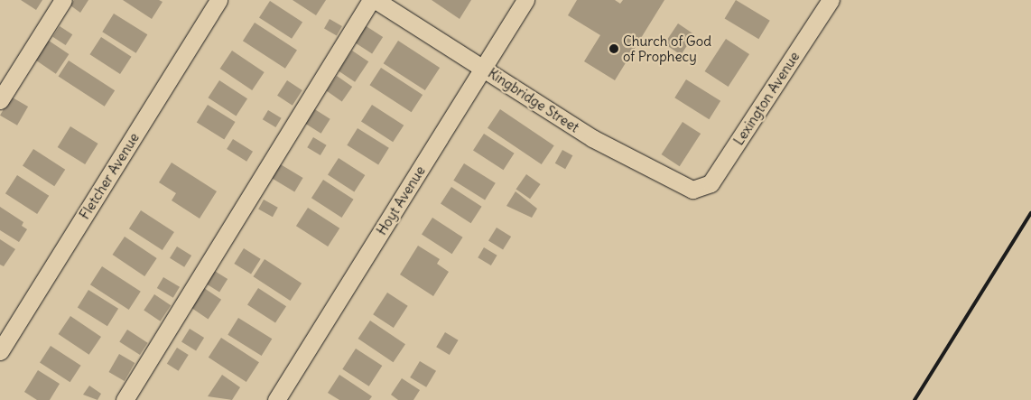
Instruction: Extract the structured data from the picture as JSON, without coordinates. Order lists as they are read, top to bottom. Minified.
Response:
{"streets":{"street":["Lexington Avenue","Kingbridge Street","Fletcher Avenue","Hoyt Avenue"]},"crossings":[["Lexington Avenue","Kingbridge Street"],["Kingbridge Street","Hoyt Avenue"]],"places":["Church of God of Prophecy"]}
